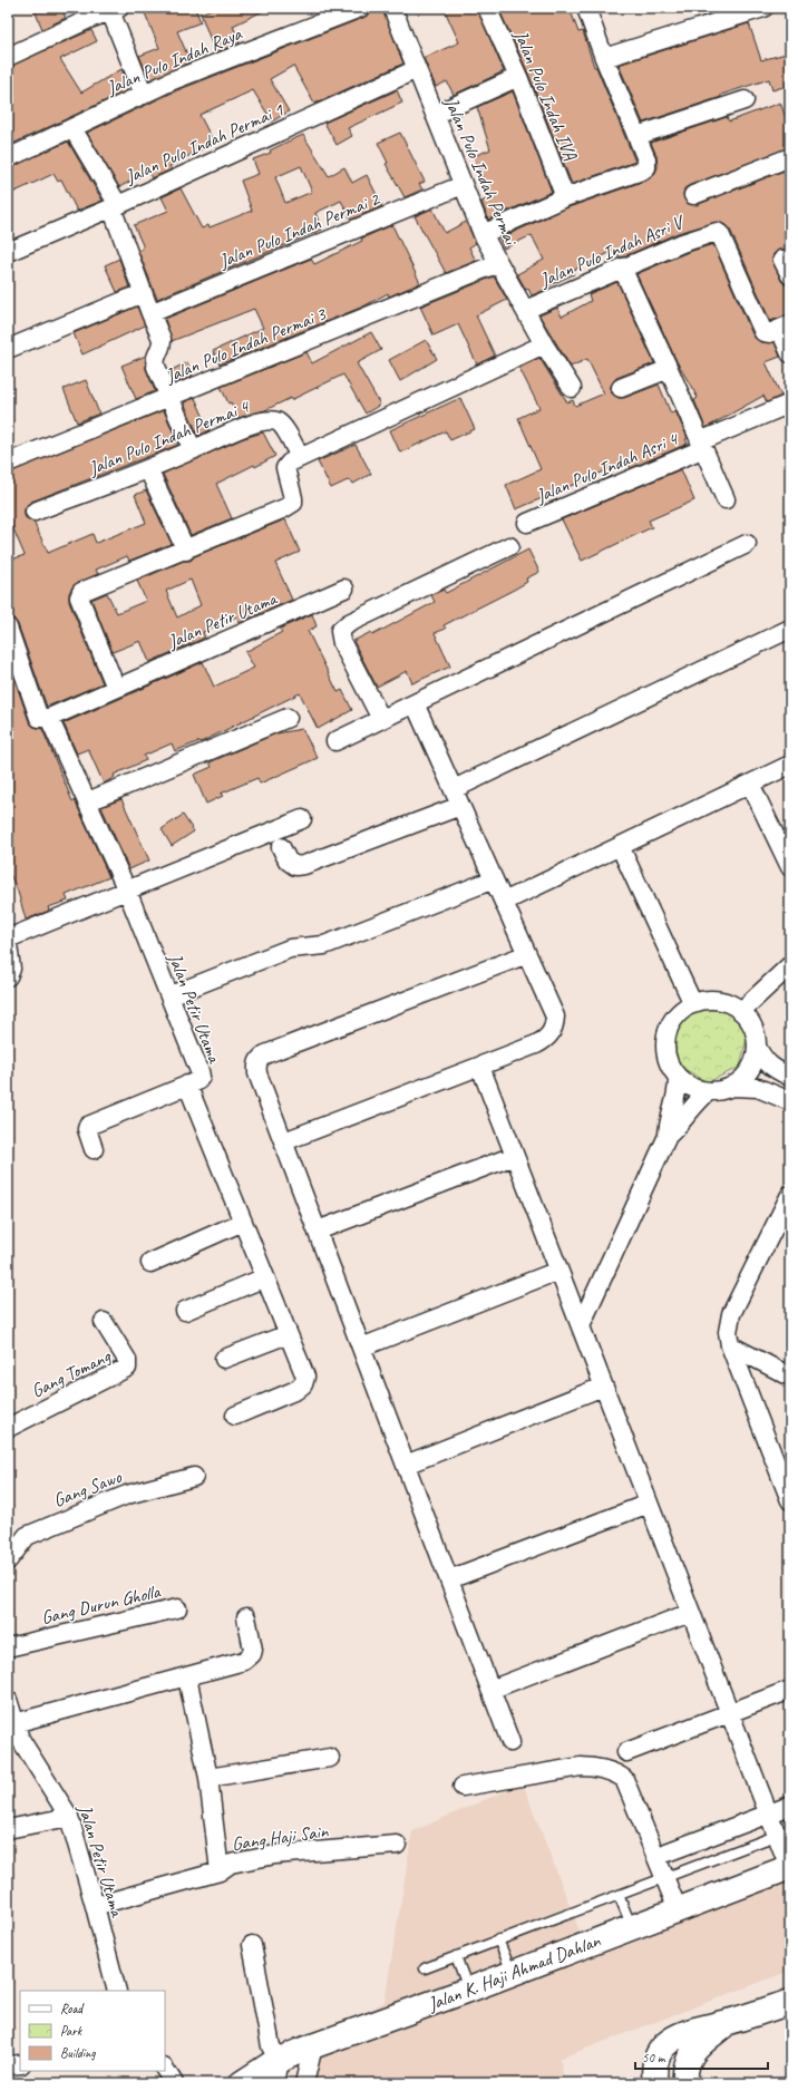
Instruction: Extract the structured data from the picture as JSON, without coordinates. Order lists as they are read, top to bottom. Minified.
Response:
{"streets":{"main road":["Jalan K. Haji Ahmad Dahlan"],"street":["Jalan Pulo Indah Raya","Jalan Pulo Indah IVA","Jalan Pulo Indah Permai 1","Jalan Pulo Indah Permai","Jalan Pulo Indah Permai 2","Jalan Pulo Indah Asri V","Jalan Pulo Indah Permai 3","Jalan Pulo Indah Permai 4","Jalan Pulo Indah Asri 4","Jalan Petir Utama","Gang Tomang","Gang Sawo","Gang Durun Gholla","Gang Haji Sain"]},"crossings":[["Jalan Pulo Indah Permai 1","Jalan Pulo Indah Permai"],["Jalan Pulo Indah Permai","Jalan Pulo Indah Permai 2"],["Jalan Pulo Indah Permai","Jalan Pulo Indah Asri V"],["Jalan Pulo Indah Permai","Jalan Pulo Indah Permai 3"],["Jalan Petir Utama","Gang Haji Sain"]],"legend":["Road","Park","Building"],"scale_bar":"50 m"}
